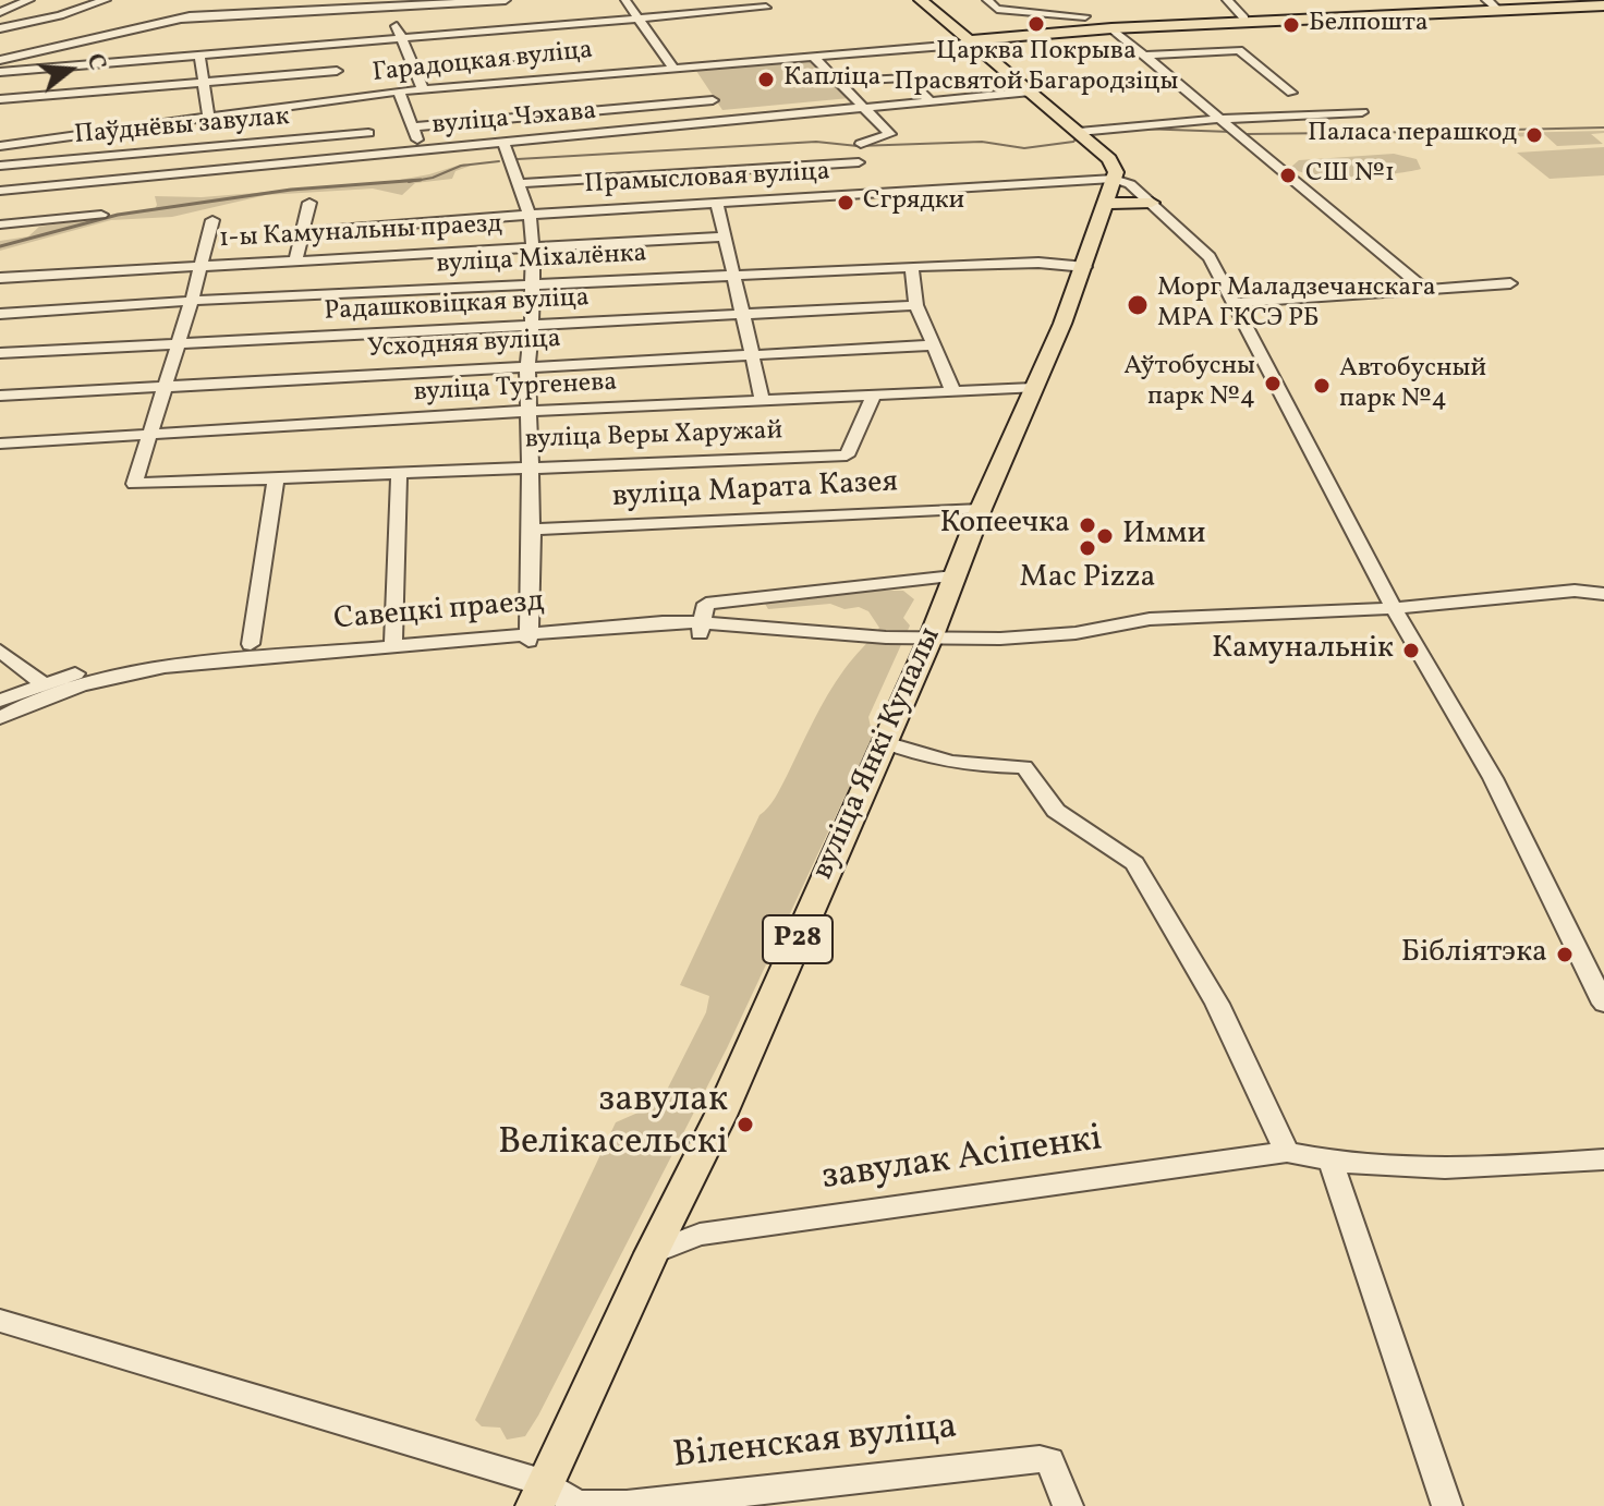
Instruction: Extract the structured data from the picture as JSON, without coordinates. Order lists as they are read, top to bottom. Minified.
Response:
{"streets":{"main road":["вуліца Янкі Купалы","Р28"],"street":["Гарадоцкая вуліца","вуліца Чэхава","Паўднёвы завулак","Прамысловая вуліца","1-ы Камунальны праезд","вуліца Міхалёнка","Радашковіцкая вуліца","Усходняя вуліца","вуліца Тургенева","вуліца Веры Харужай","вуліца Марата Казея","Савецкі праезд","завулак Асіпенкі","Віленская вуліца"]},"crossings":[["Прамысловая вуліца","вуліца Янкі Купалы"],["вуліца Міхалёнка","вуліца Янкі Купалы"],["вуліца Тургенева","вуліца Веры Харужай"],["вуліца Тургенева","вуліца Янкі Купалы"],["вуліца Марата Казея","вуліца Янкі Купалы"],["Савецкі праезд","вуліца Янкі Купалы"],["вуліца Янкі Купалы","завулак Асіпенкі"],["вуліца Янкі Купалы","Віленская вуліца"]],"places":["Царква Покрыва Прасвятой Багародзіцы","Белпошта","Капліца","Паласа перашкод","СШ №1","Сгрядки","Морг Маладзечанскага МРА ГКСЭ РБ","Аўтобусны парк №4","Автобусный парк №4","Копеечка","Имми","Mac Pizza","Камунальнік","Бібліятэка","завулак Велікасельскі"],"north":"right"}
